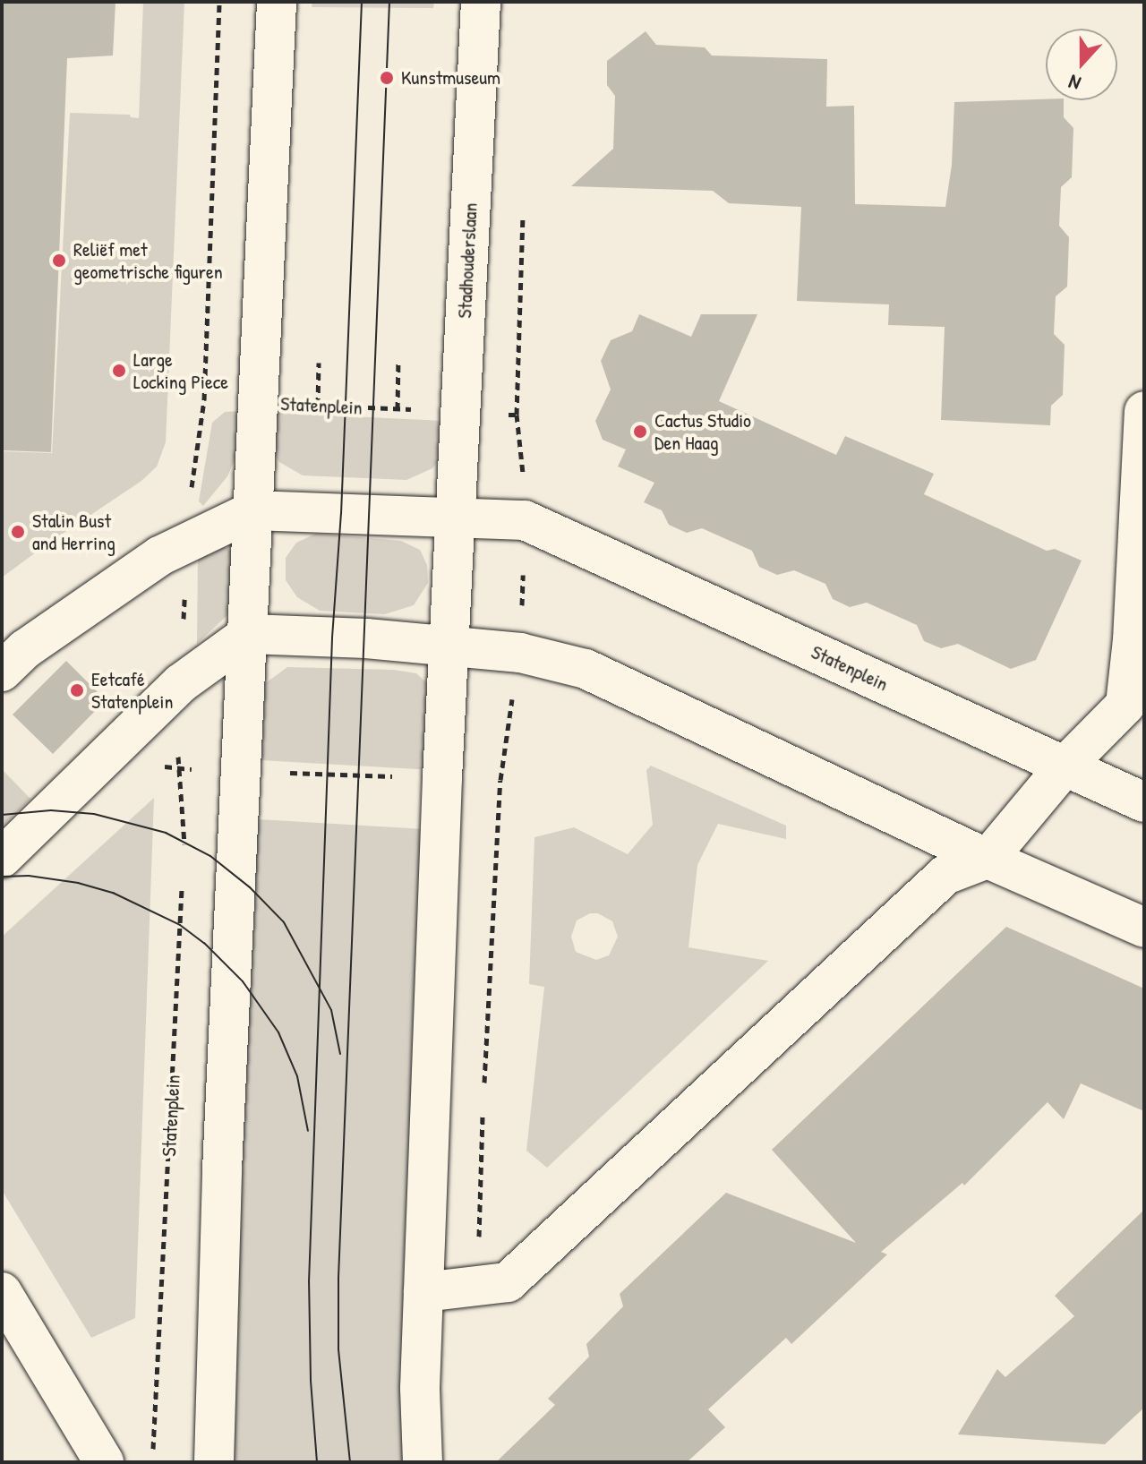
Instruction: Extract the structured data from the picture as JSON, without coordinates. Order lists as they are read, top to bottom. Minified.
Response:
{"streets":{"street":["Stadhouderslaan","Statenplein"]},"crossings":[["Stadhouderslaan","Statenplein"]],"places":["Kunstmuseum","Reliëf met geometrische figuren","Large Locking Piece","Cactus Studio Den Haag","Stalin Bust and Herring","Eetcafé Statenplein"],"north":"bottom"}
